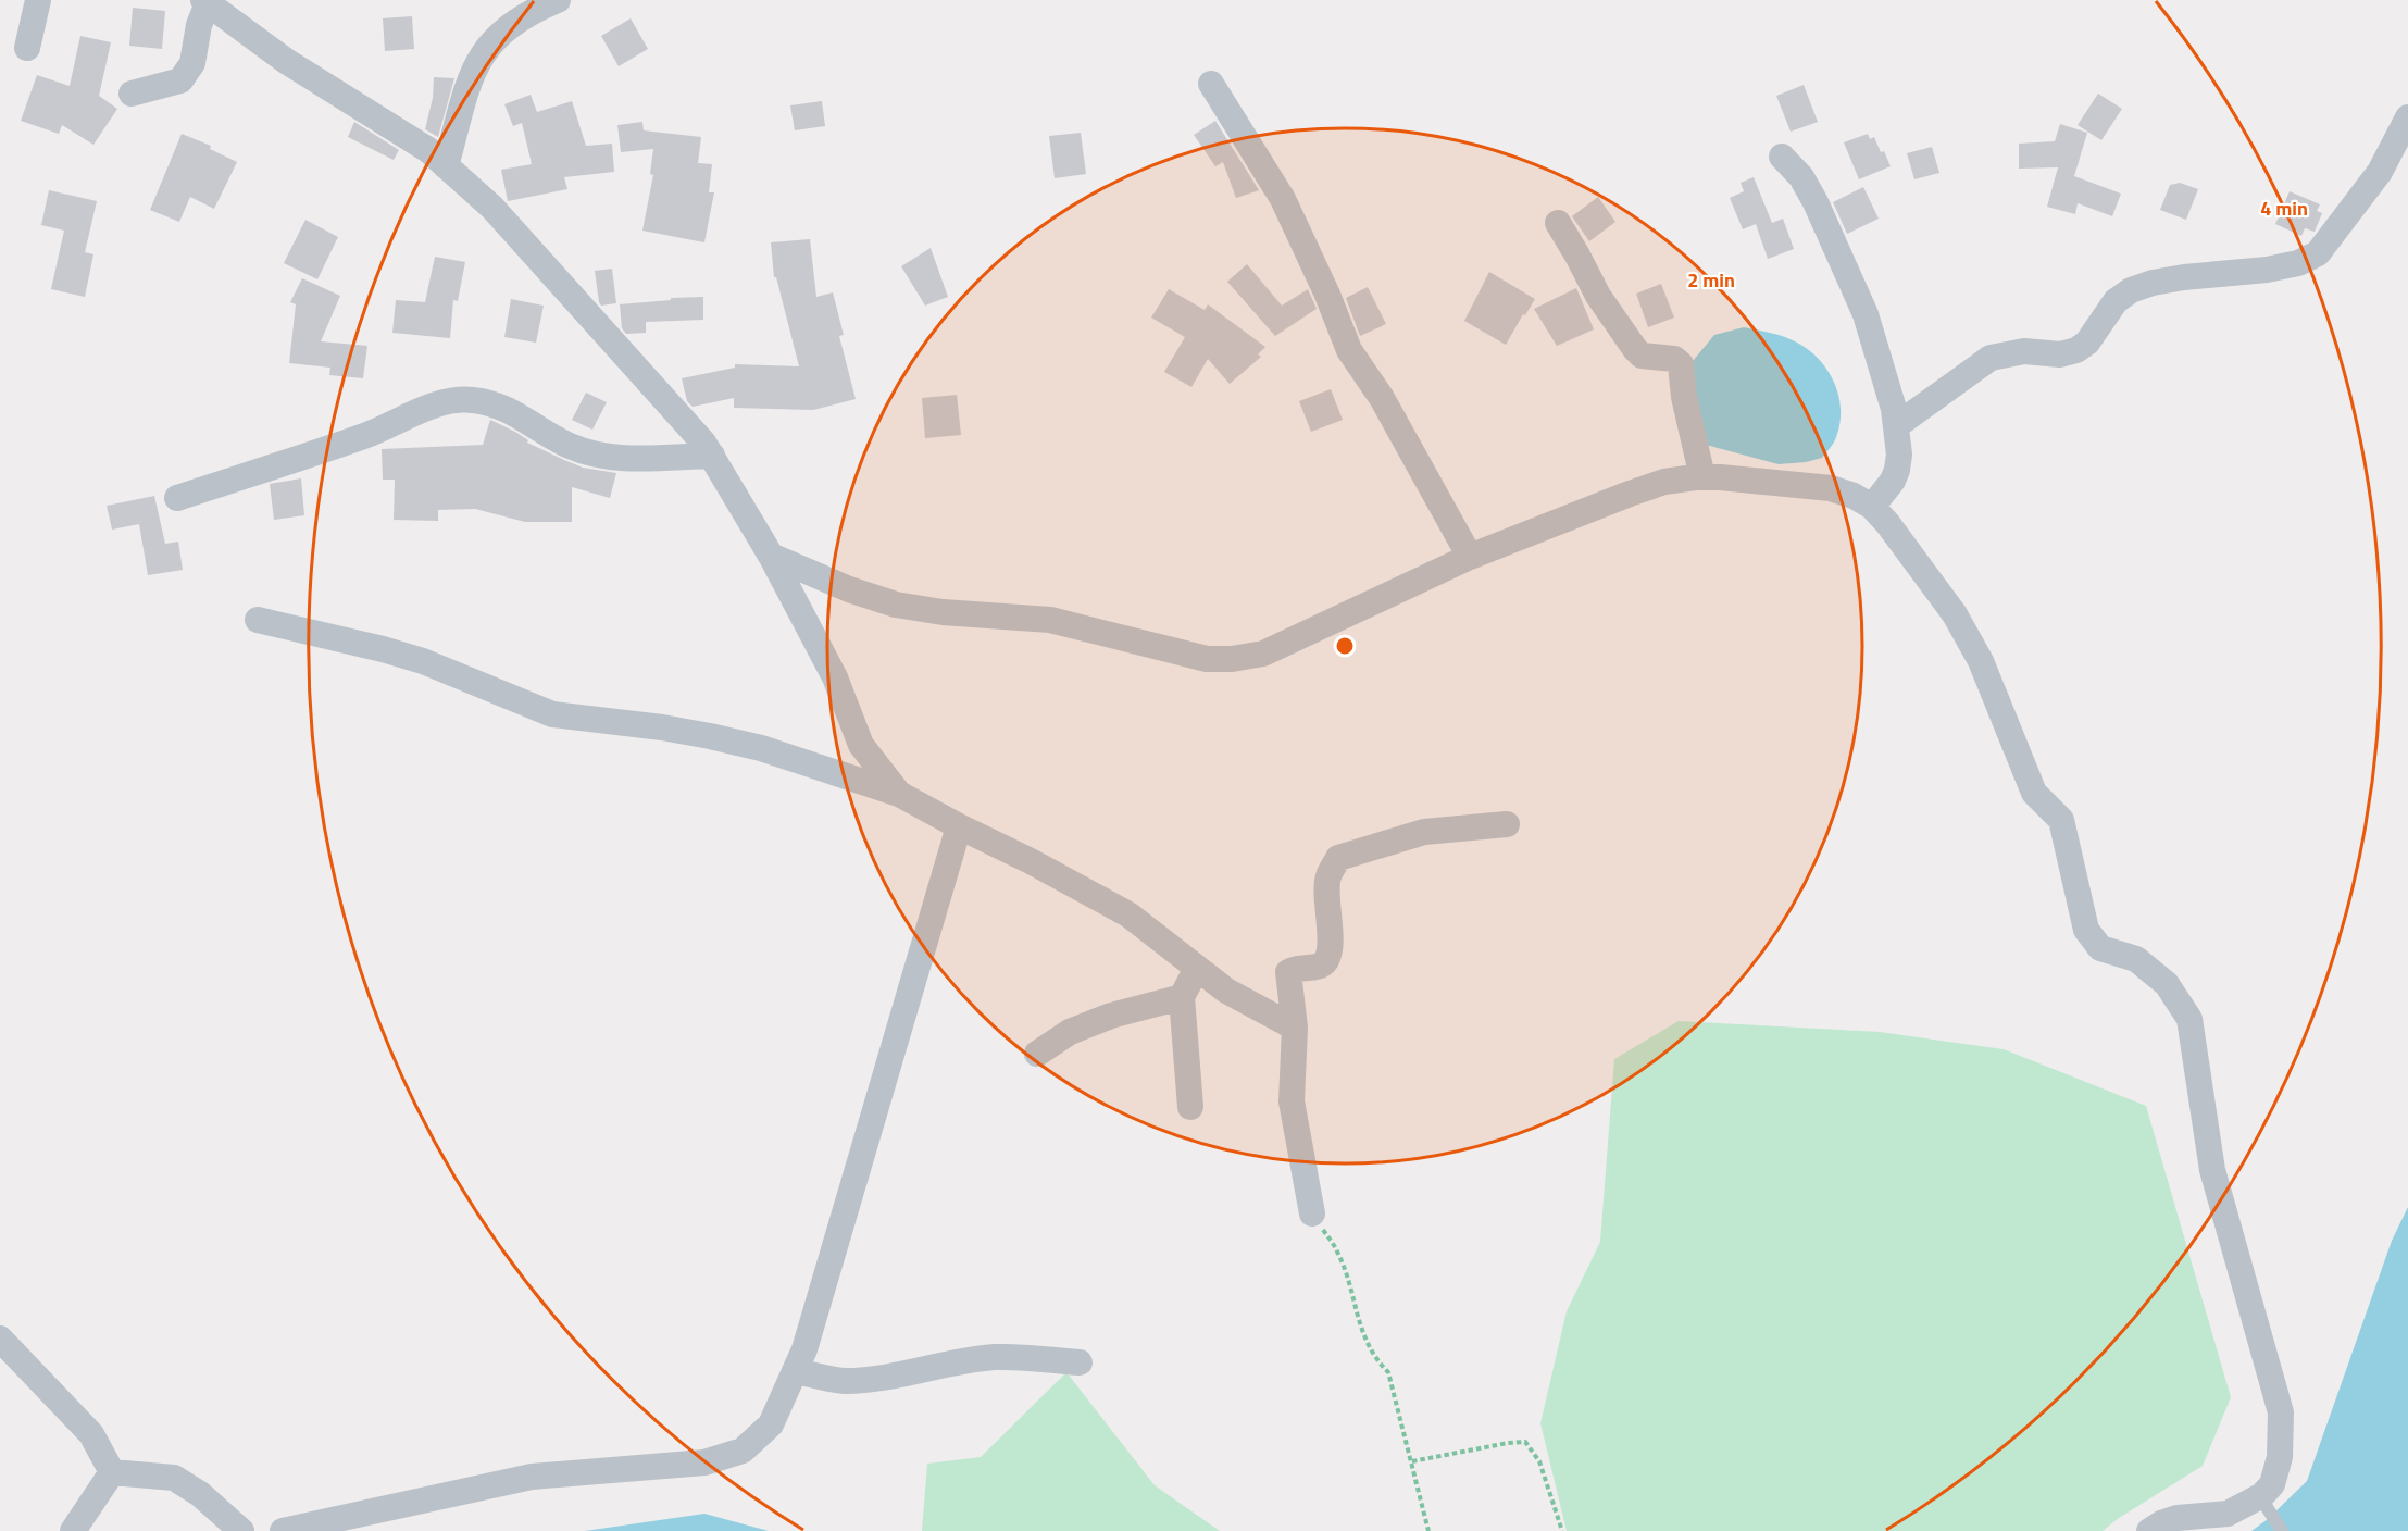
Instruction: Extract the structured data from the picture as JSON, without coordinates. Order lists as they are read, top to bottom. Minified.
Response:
{"rings":["4 min","2 min"]}
